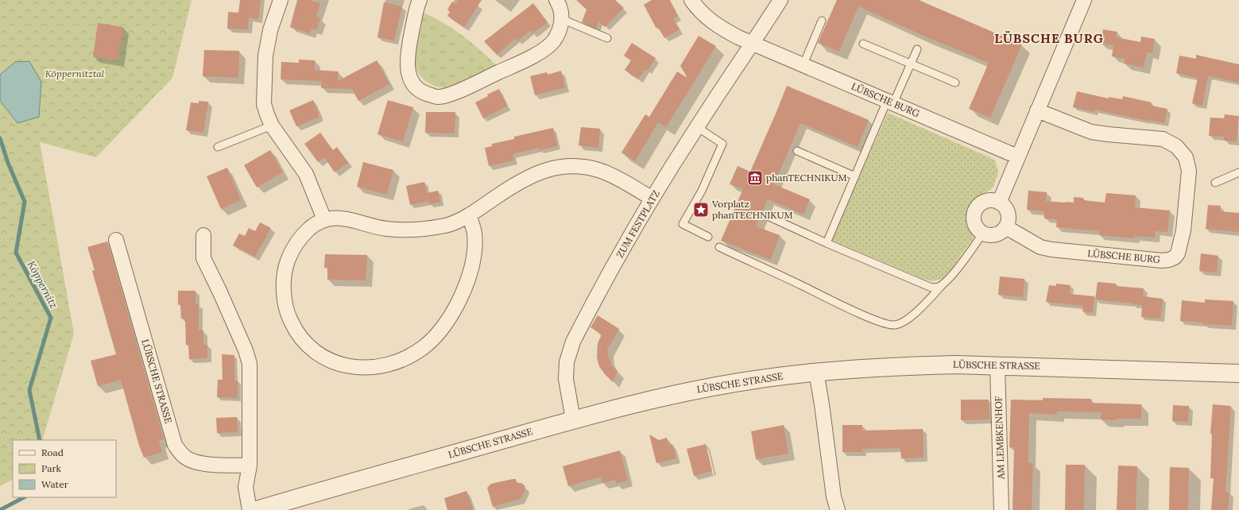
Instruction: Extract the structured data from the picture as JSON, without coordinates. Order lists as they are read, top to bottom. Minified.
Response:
{"streets":{"street":["LÜBSCHE BURG","ZUM FESTPLATZ","LÜBSCHE STRASSE","AM LEMBKENHOF"]},"crossings":[["LÜBSCHE BURG","ZUM FESTPLATZ"],["ZUM FESTPLATZ","LÜBSCHE STRASSE"],["LÜBSCHE STRASSE","AM LEMBKENHOF"]],"districts":["LÜBSCHE BURG"],"water":["Köppernitz"],"parks":["Köppernitztal"],"places":{"museum":["phanTECHNIKUM"],"place":["Vorplatz phanTECHNIKUM"]},"legend":["Road","Park","Water"]}
